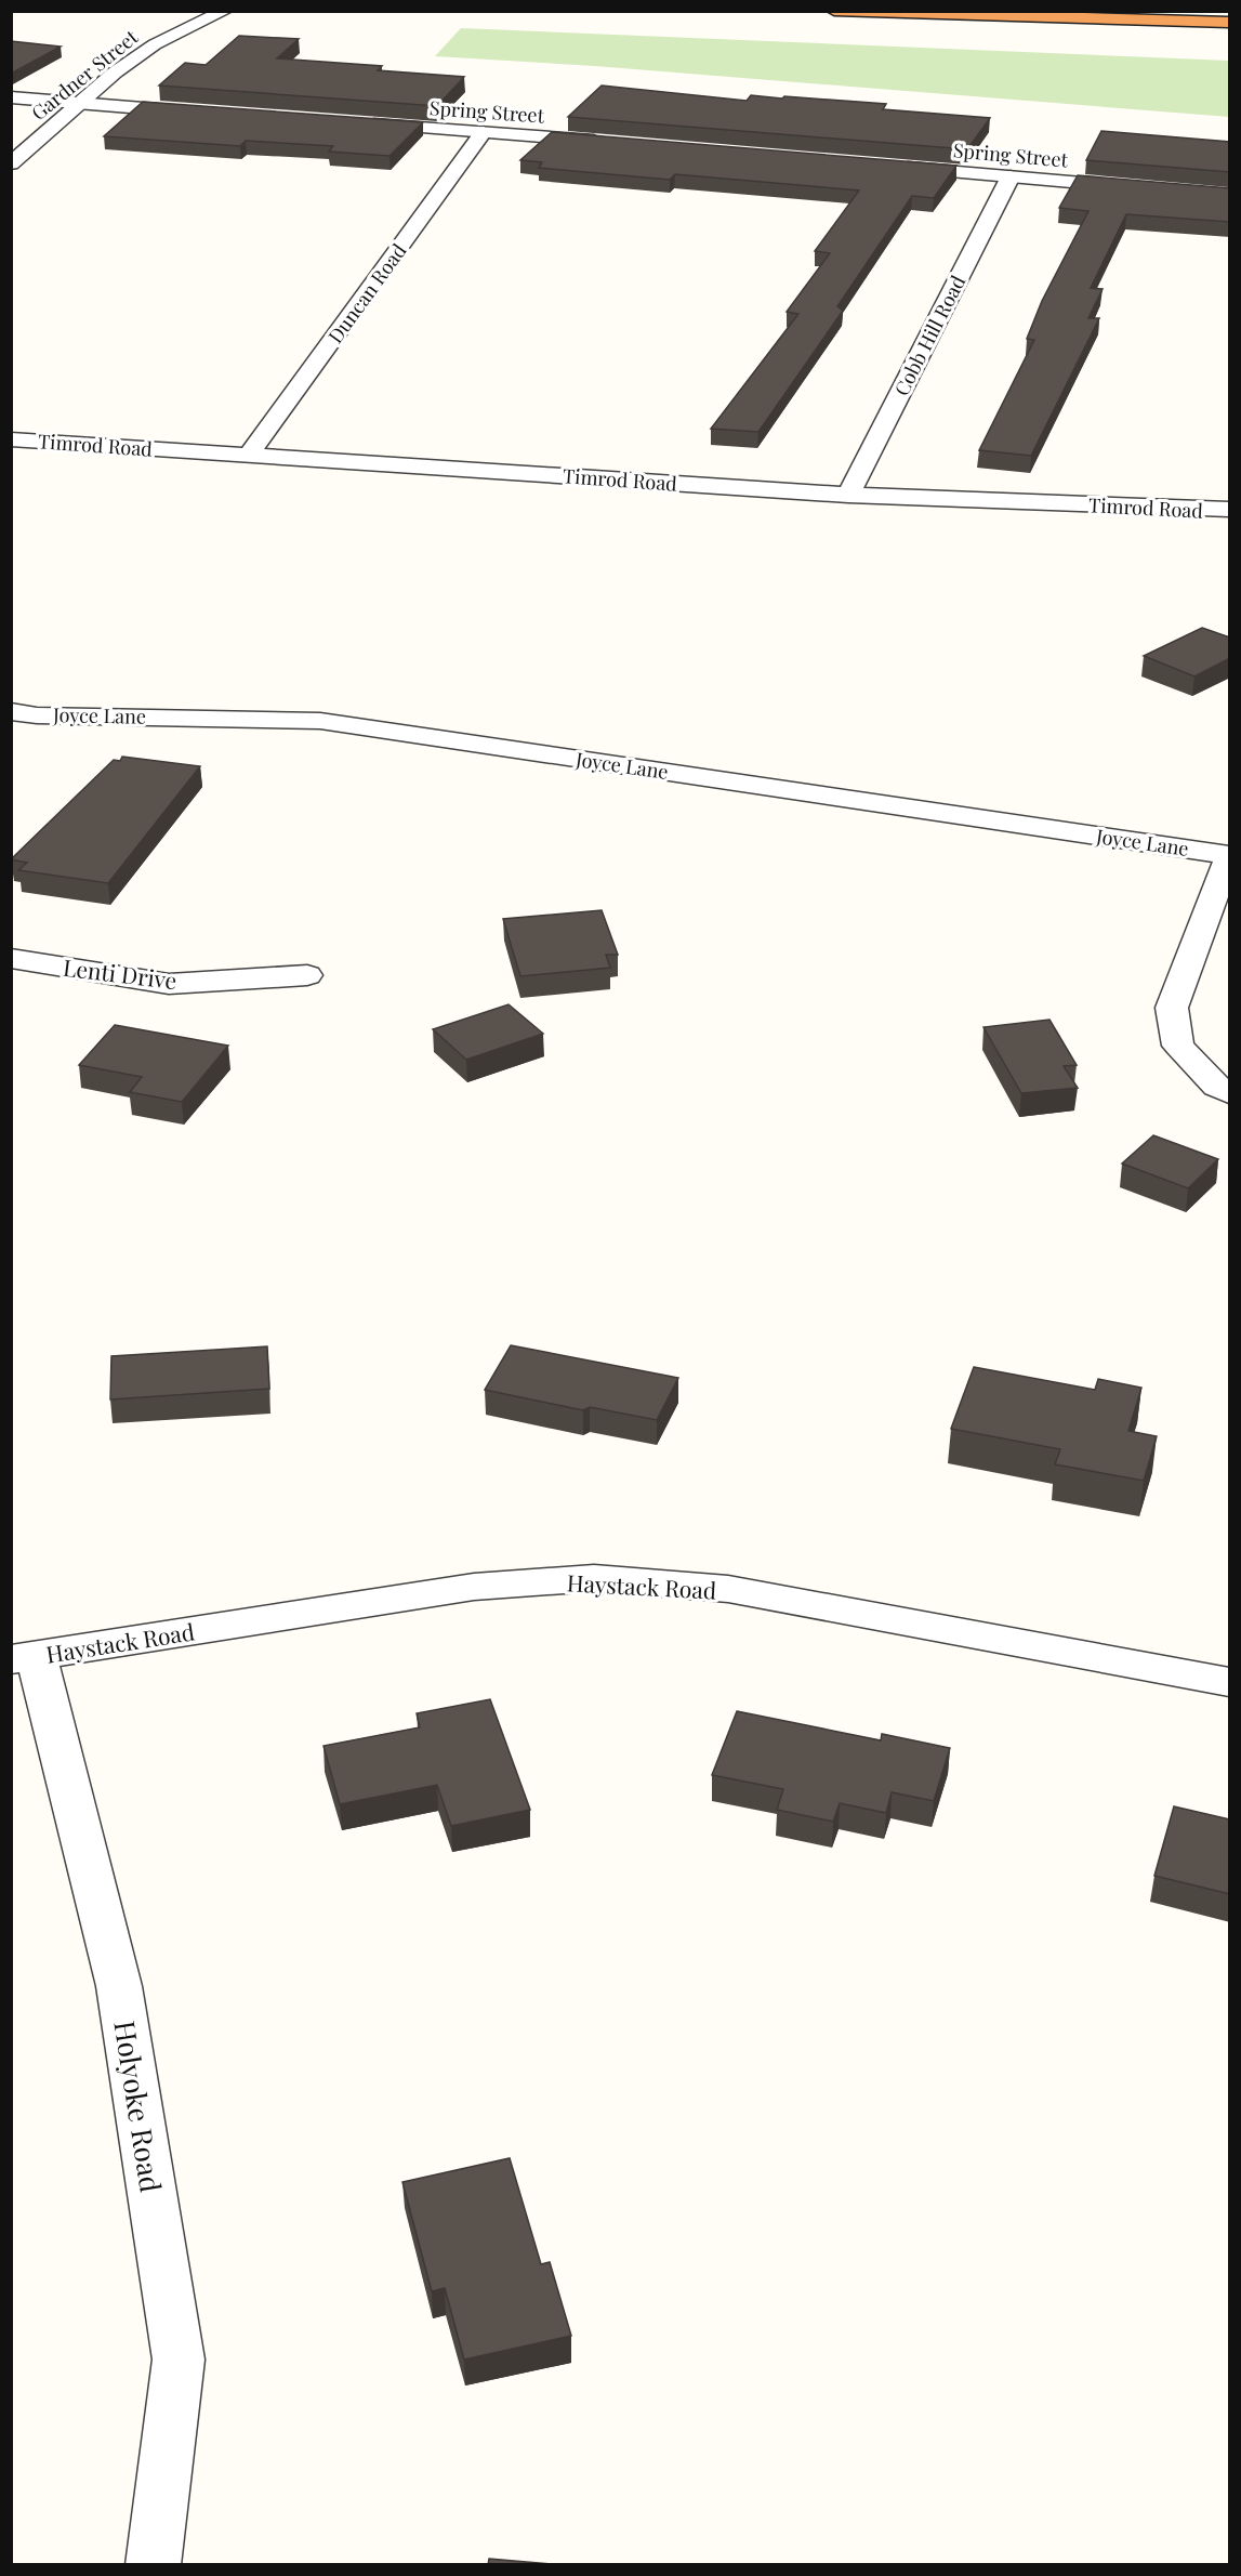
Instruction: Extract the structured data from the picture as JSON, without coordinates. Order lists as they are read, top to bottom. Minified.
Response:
{"streets":{"street":["Gardner Street","Spring Street","Duncan Road","Cobb Hill Road","Timrod Road","Joyce Lane","Lenti Drive","Haystack Road","Holyoke Road"]},"crossings":[["Spring Street","Duncan Road"],["Spring Street","Cobb Hill Road"],["Duncan Road","Timrod Road"],["Cobb Hill Road","Timrod Road"],["Haystack Road","Holyoke Road"]]}
